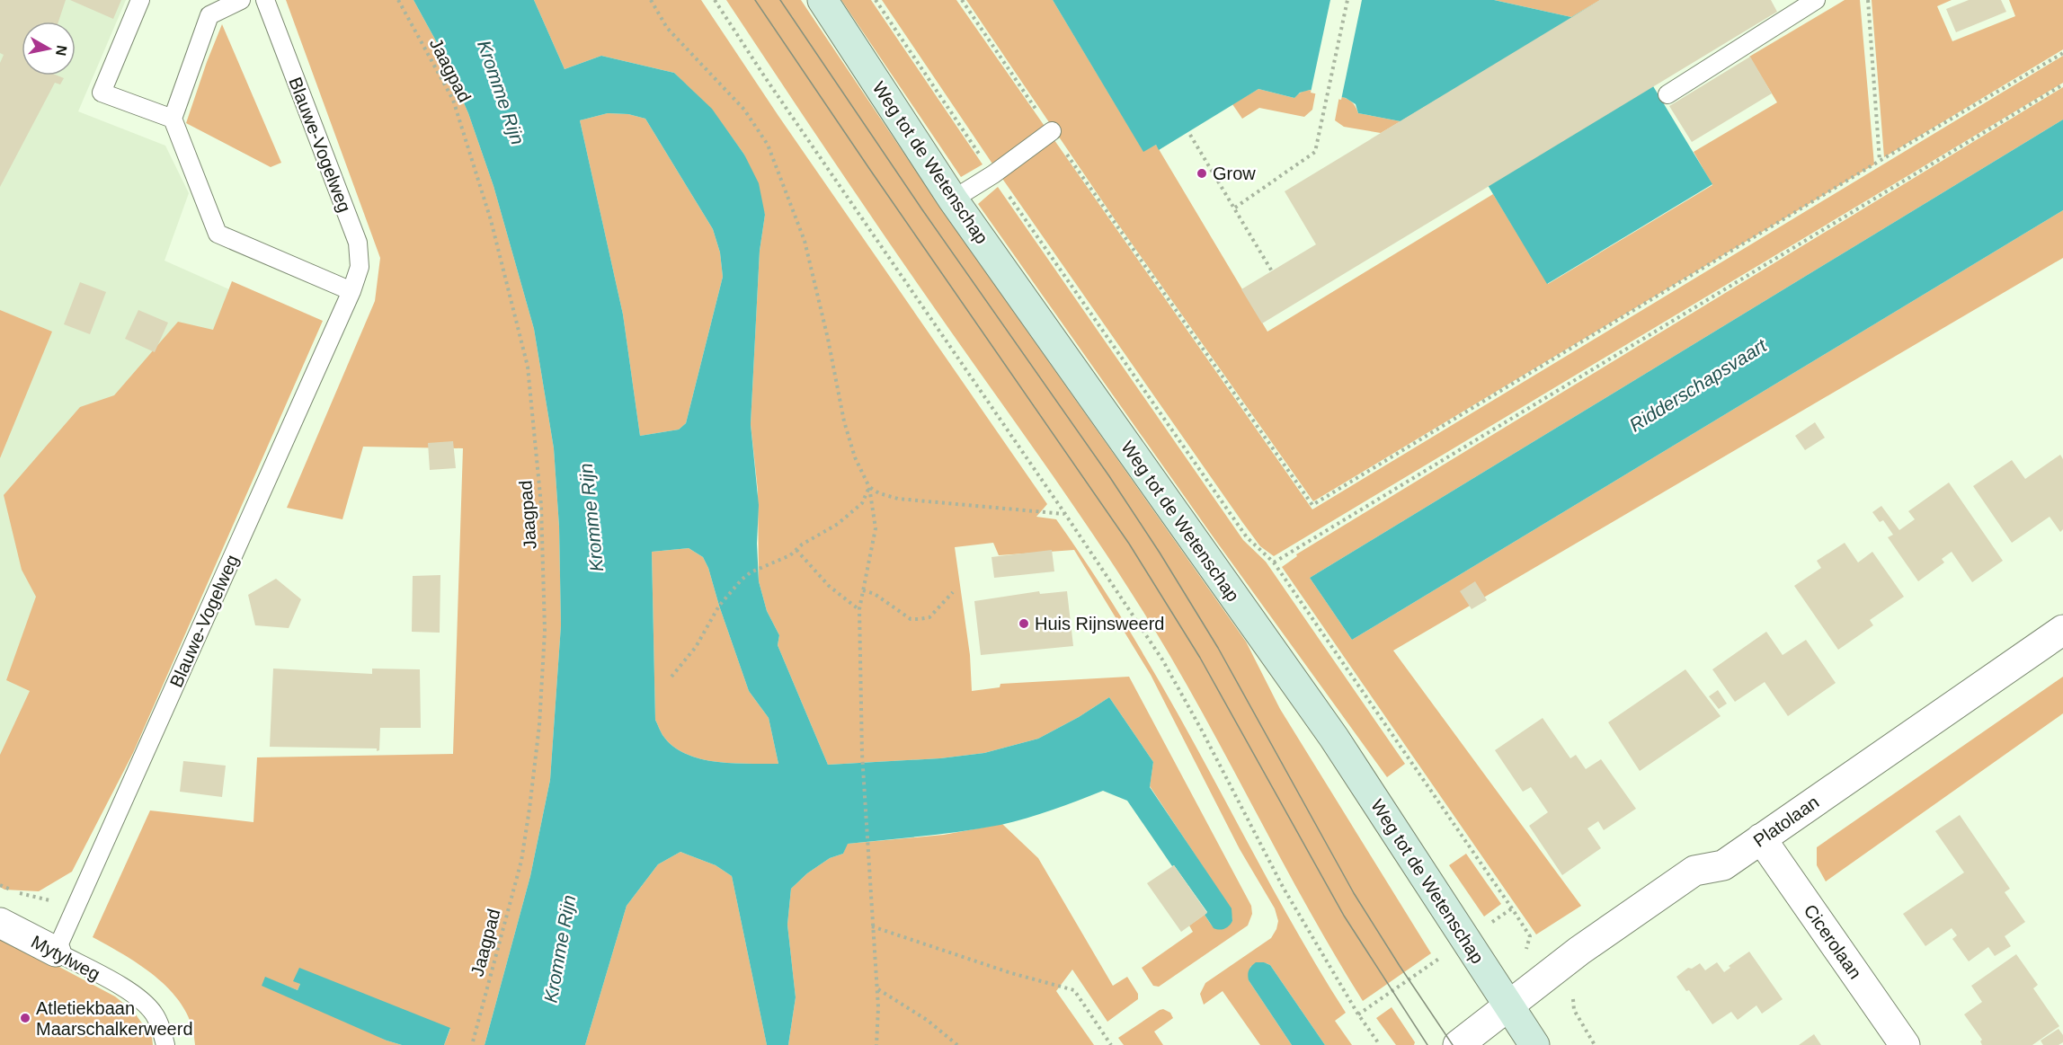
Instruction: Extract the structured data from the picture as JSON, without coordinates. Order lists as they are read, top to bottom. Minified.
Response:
{"streets":{"main road":["Weg tot de Wetenschap"],"street":["Platolaan","Cicerolaan","Mytylweg"],"lane":["Blauwe-Vogelweg"],"path":["Jaagpad"]},"crossings":[["Blauwe-Vogelweg","Mytylweg"],["Weg tot de Wetenschap","Platolaan"],["Platolaan","Cicerolaan"]],"water":["Kromme Rijn","Ridderschapsvaart"],"places":["Grow","Huis Rijnsweerd","Atletiekbaan Maarschalkerweerd"],"north":"right"}
